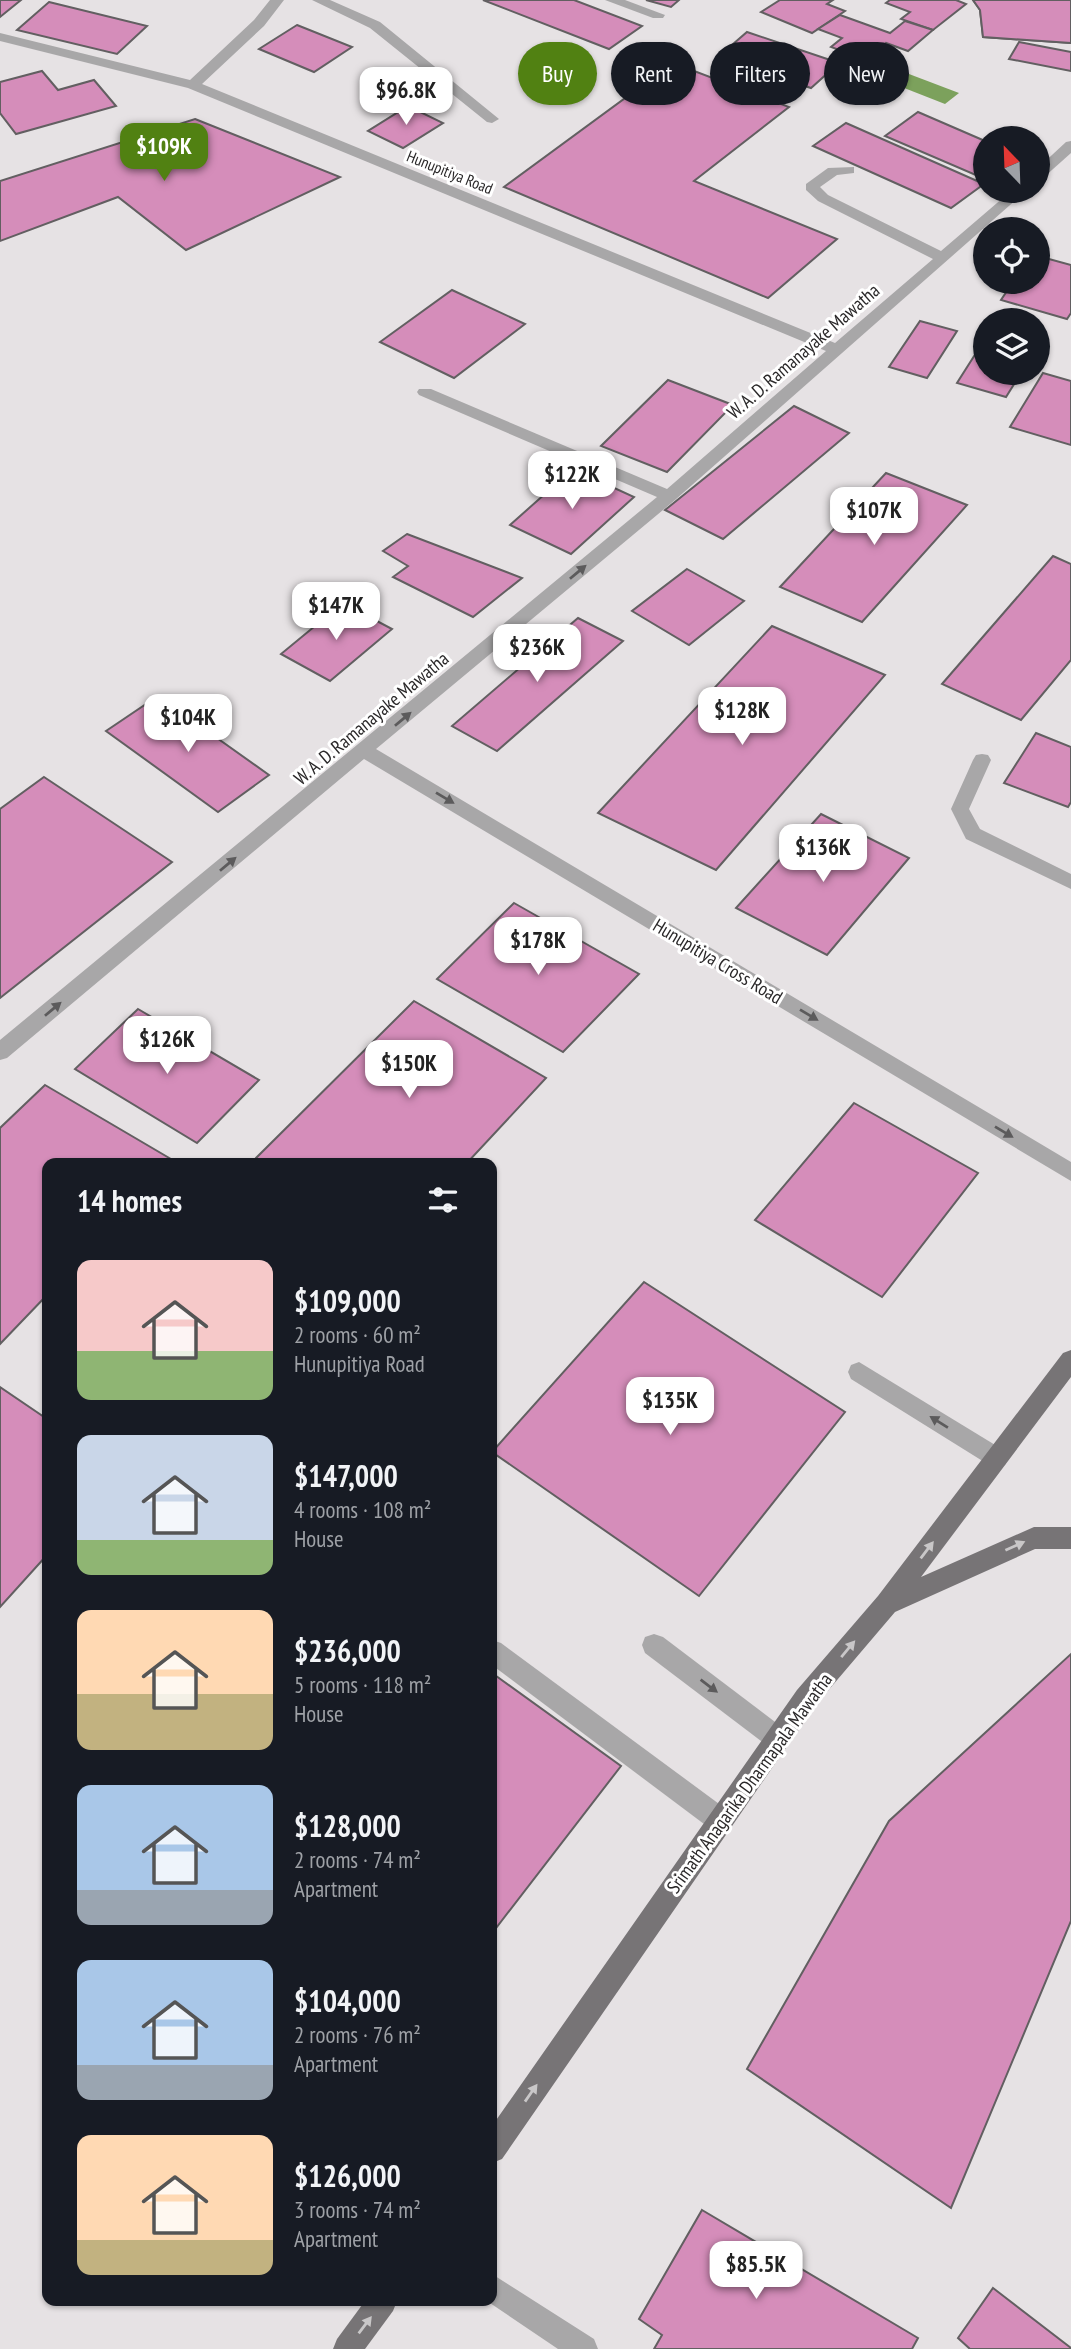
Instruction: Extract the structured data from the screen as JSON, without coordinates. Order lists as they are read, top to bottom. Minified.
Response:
{"streets":{"main road":["Srimath Anagarika Dharmapala Mawatha"],"street":["Hunupitiya Road","W. A. D. Ramanayake Mawatha","Hunupitiya Cross Road"]},"crossings":[["Hunupitiya Road","W. A. D. Ramanayake Mawatha"],["W. A. D. Ramanayake Mawatha","Hunupitiya Cross Road"]],"one_way":["W. A. D. Ramanayake Mawatha","Hunupitiya Cross Road","Srimath Anagarika Dharmapala Mawatha"],"north":"top left","page":{"chip":["Buy","Rent","Filters","New"],"price":["$96.8K","$109K","$122K","$107K","$147K","$236K","$128K","$104K","$136K","$178K","$126K","$150K","$135K","$85.5K"],"heading":"14 homes","list":[{"name":"$109,000","note":"2 rooms · 60 m² · Hunupitiya Road"},{"name":"$147,000","note":"4 rooms · 108 m² · House"},{"name":"$236,000","note":"5 rooms · 118 m² · House"},{"name":"$128,000","note":"2 rooms · 74 m² · Apartment"},{"name":"$104,000","note":"2 rooms · 76 m² · Apartment"},{"name":"$126,000","note":"3 rooms · 74 m² · Apartment"}]}}
